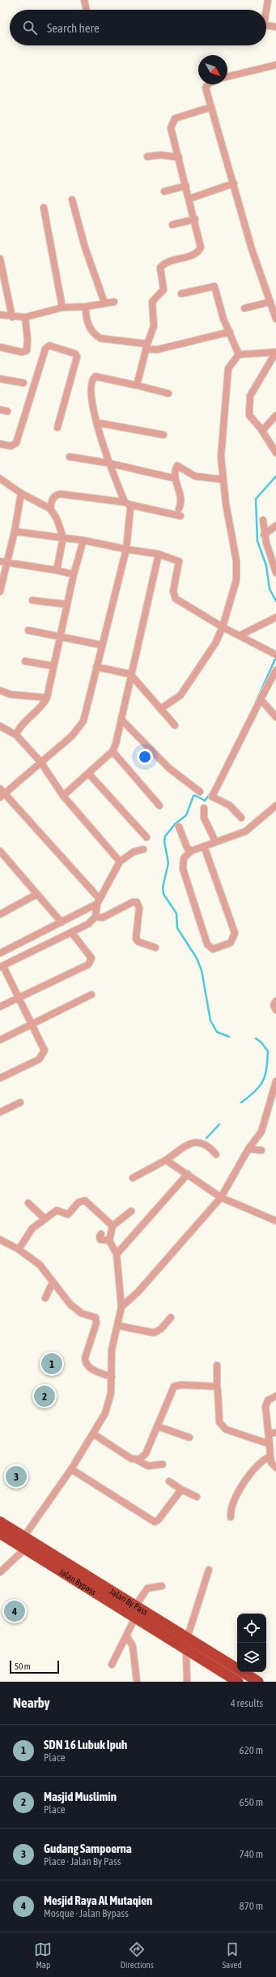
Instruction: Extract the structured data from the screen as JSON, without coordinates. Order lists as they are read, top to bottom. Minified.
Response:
{"streets":{"highway":["Jalan Bypass","Jalan By Pass"]},"scale_bar":"50 m","north":"bottom right","page":{"search":"Search here","pins":["1","2","3","4"],"scale":"50 m","heading":["Nearby","4 results"],"list":[{"mark":"1","name":"SDN 16 Lubuk Ipuh","note":"Place","value":"620 m"},{"mark":"2","name":"Masjid Muslimin","note":"Place","value":"650 m"},{"mark":"3","name":"Gudang Sampoerna","note":"Place · Jalan By Pass","value":"740 m"},{"mark":"4","name":"Mesjid Raya Al Mutaqien","note":"Mosque · Jalan Bypass","value":"870 m"}],"nav":["Map","Directions","Saved"]}}
